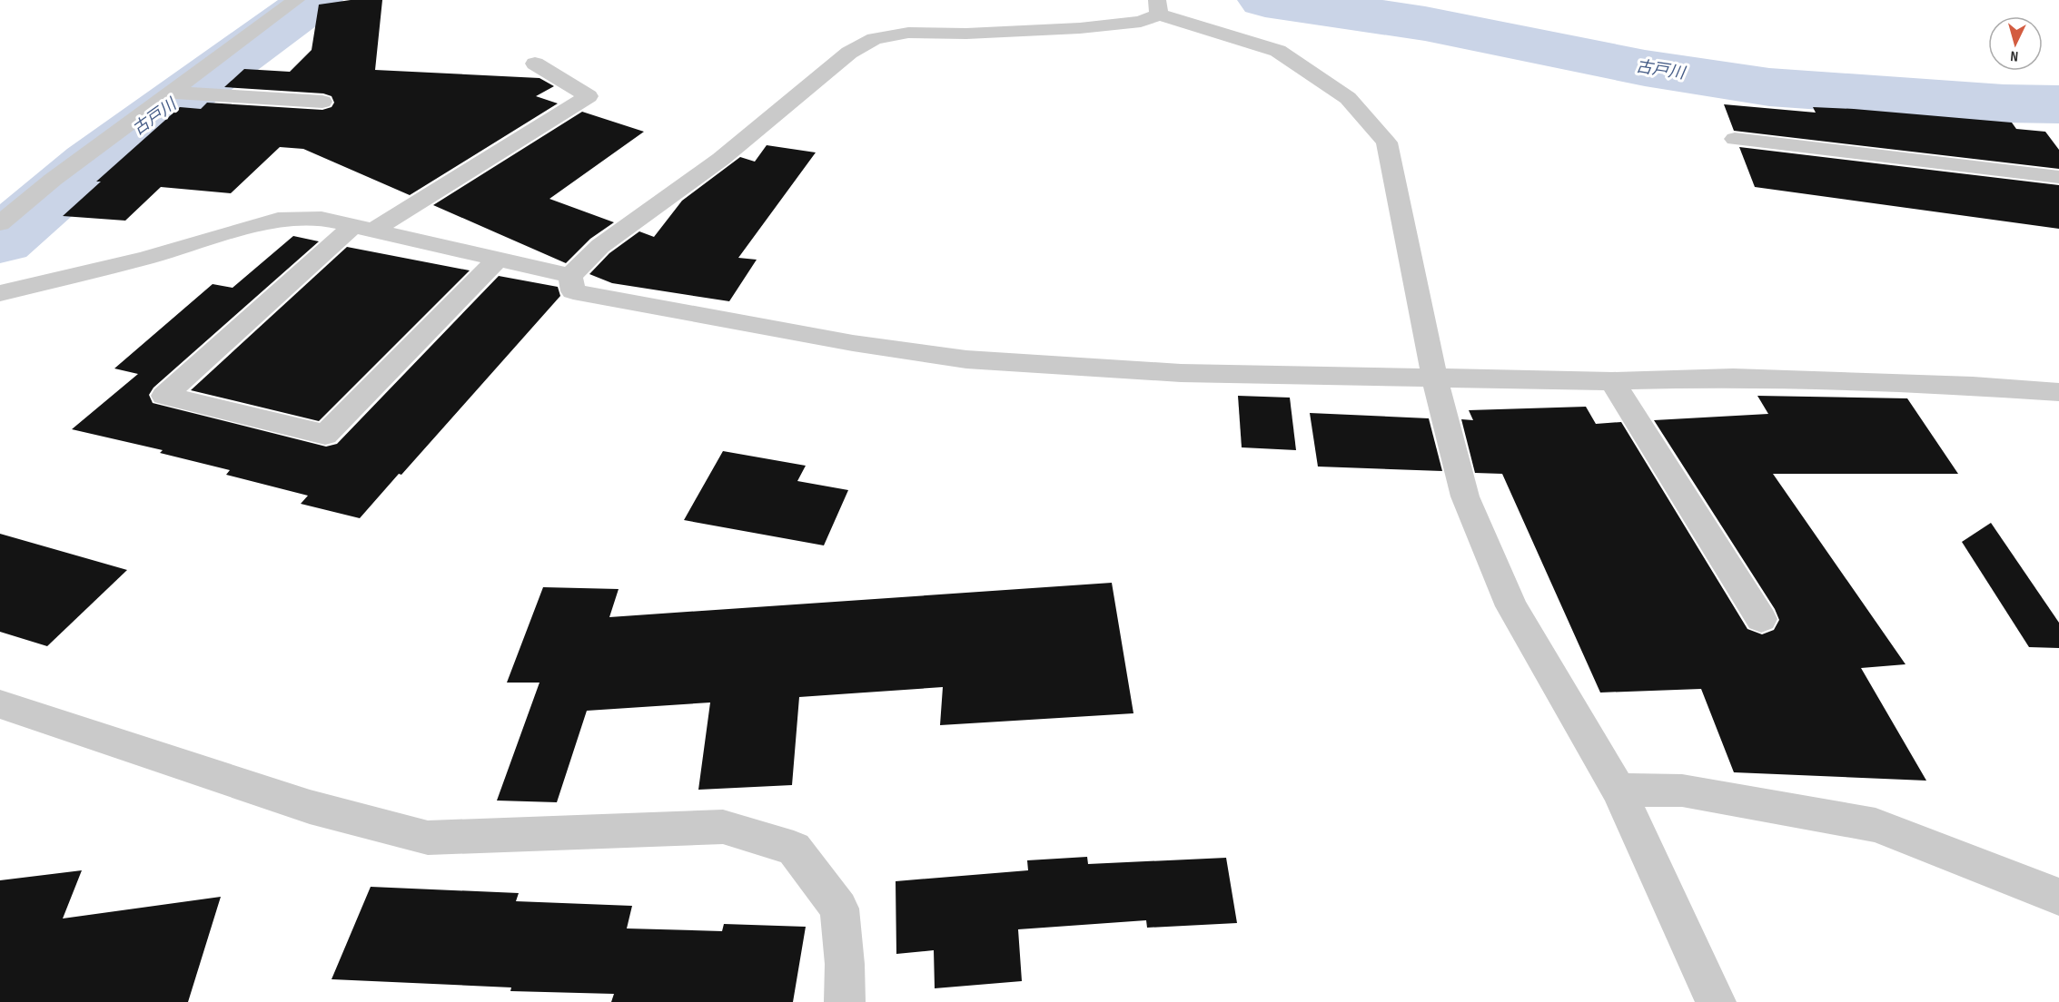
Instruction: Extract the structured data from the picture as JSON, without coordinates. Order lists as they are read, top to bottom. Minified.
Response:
{"water":["古戸川"],"north":"bottom"}
